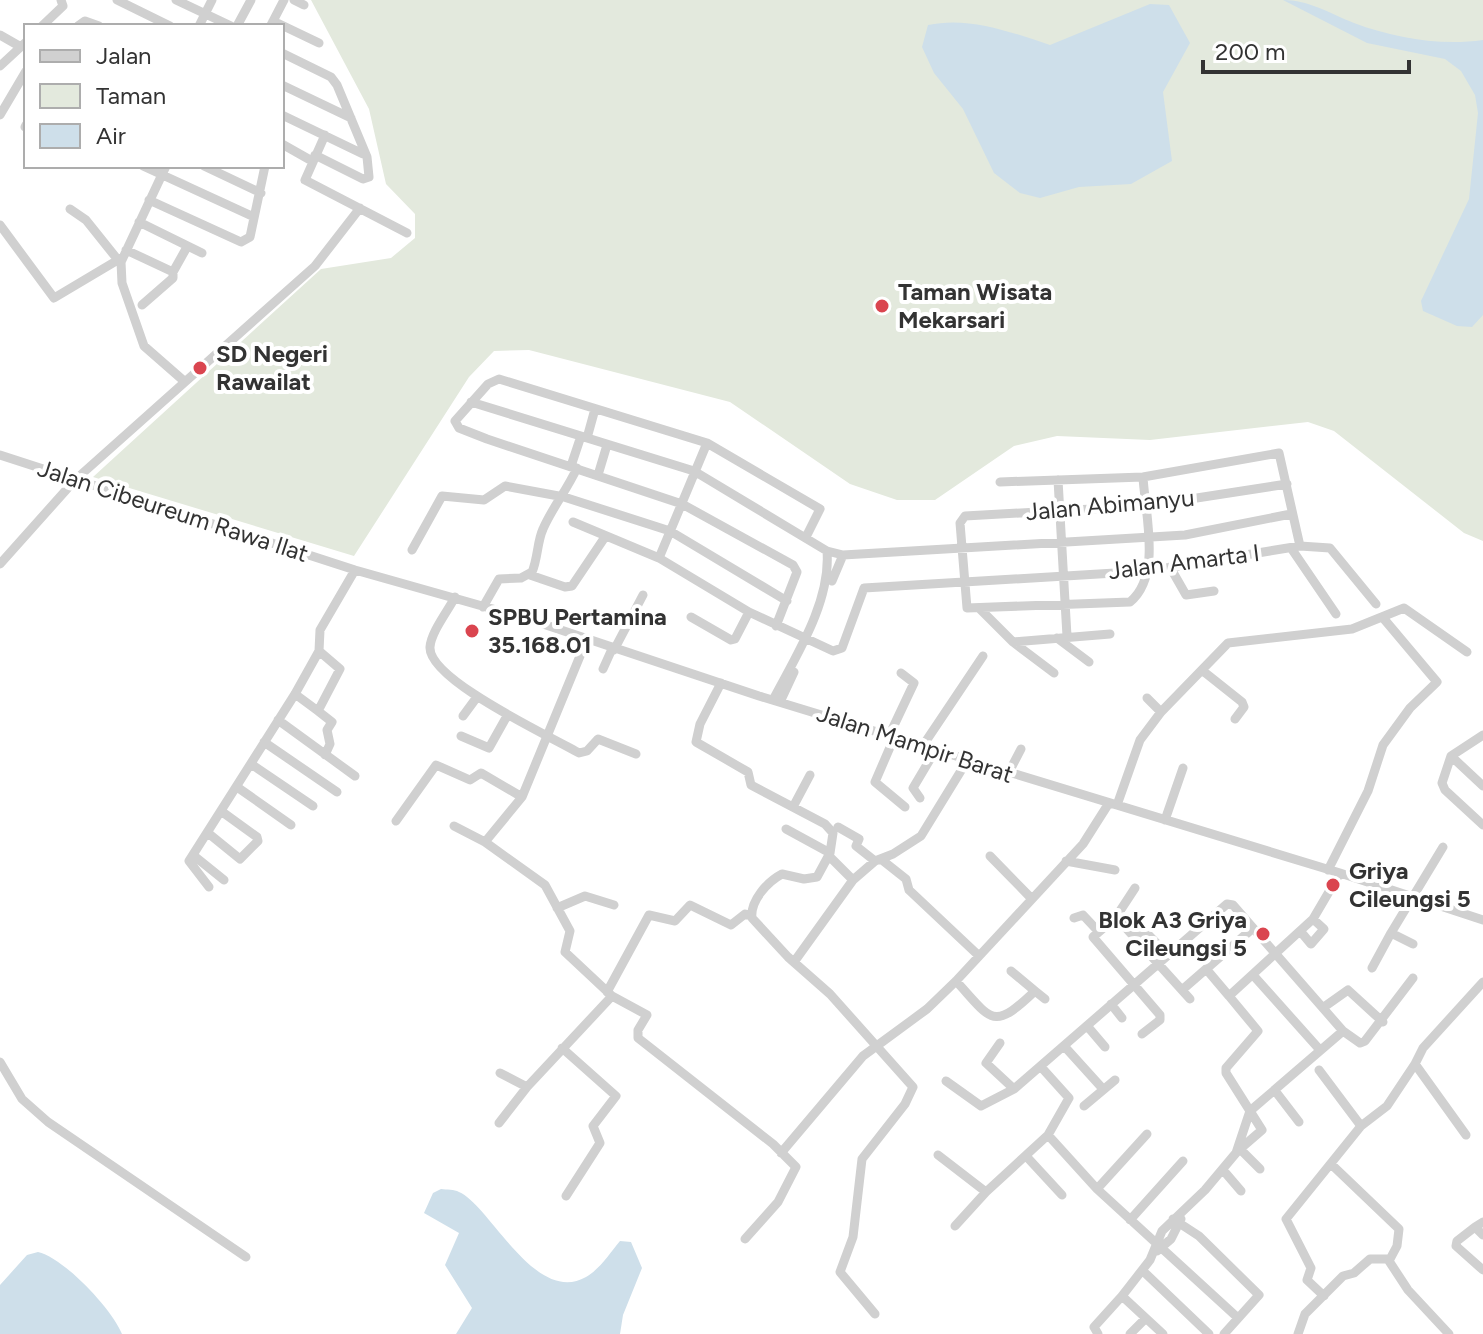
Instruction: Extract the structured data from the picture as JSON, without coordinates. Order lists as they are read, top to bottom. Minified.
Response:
{"streets":{"street":["Jalan Abimanyu","Jalan Cibeureum Rawa Ilat","Jalan Amarta I","Jalan Mampir Barat"]},"crossings":[["Jalan Cibeureum Rawa Ilat","Jalan Mampir Barat"]],"places":["Taman Wisata Mekarsari","SD Negeri Rawailat","SPBU Pertamina 35.168.01","Griya Cileungsi 5","Blok A3 Griya Cileungsi 5"],"legend":["Jalan","Taman","Air"],"scale_bar":"200 m"}
